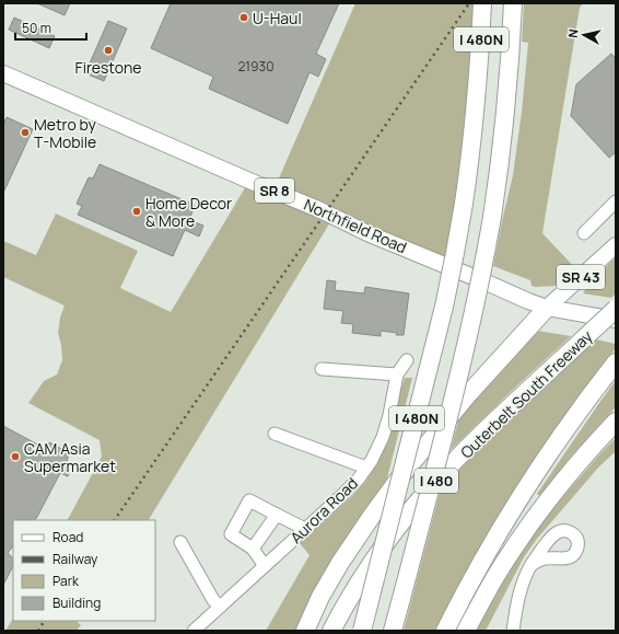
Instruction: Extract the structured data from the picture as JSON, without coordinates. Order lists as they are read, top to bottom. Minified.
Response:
{"streets":{"highway":["I 480N","Outerbelt South Freeway","I 480"],"main road":["SR 8","Northfield Road","SR 43"],"street":["Aurora Road"]},"crossings":[["Northfield Road","SR 43"]],"places":["U-Haul","Firestone","Metro by T-Mobile","Home Decor & More","CAM Asia Supermarket"],"house_numbers":["21930"],"legend":["Road","Railway","Park","Building"],"scale_bar":"50 m","north":"left"}
